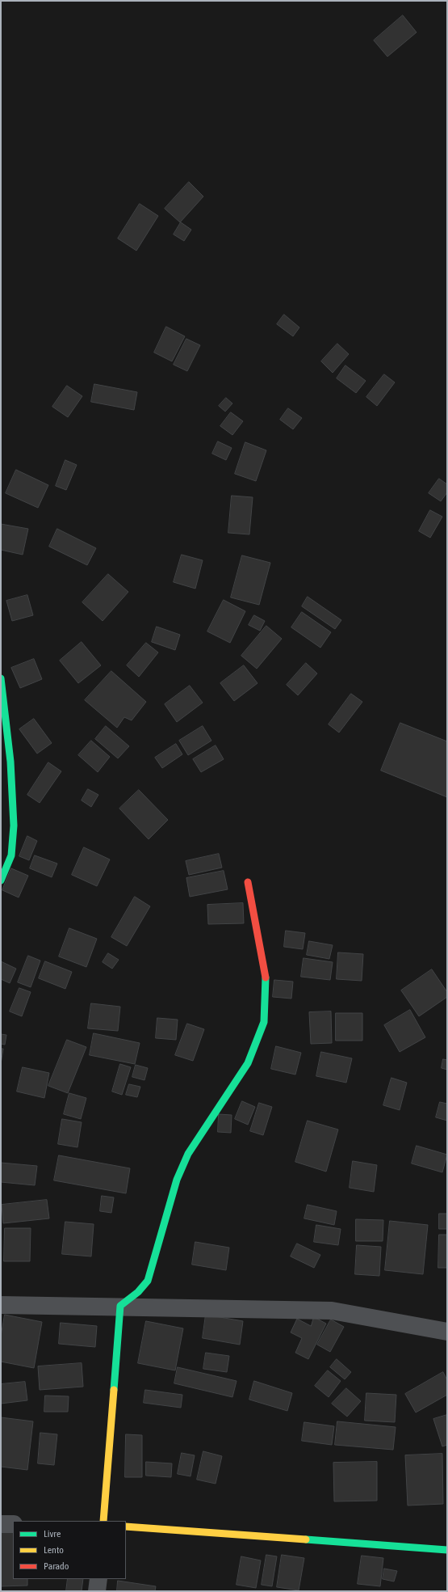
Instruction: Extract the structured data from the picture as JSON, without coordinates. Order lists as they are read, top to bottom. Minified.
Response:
{"legend":["Livre","Lento","Parado"]}
